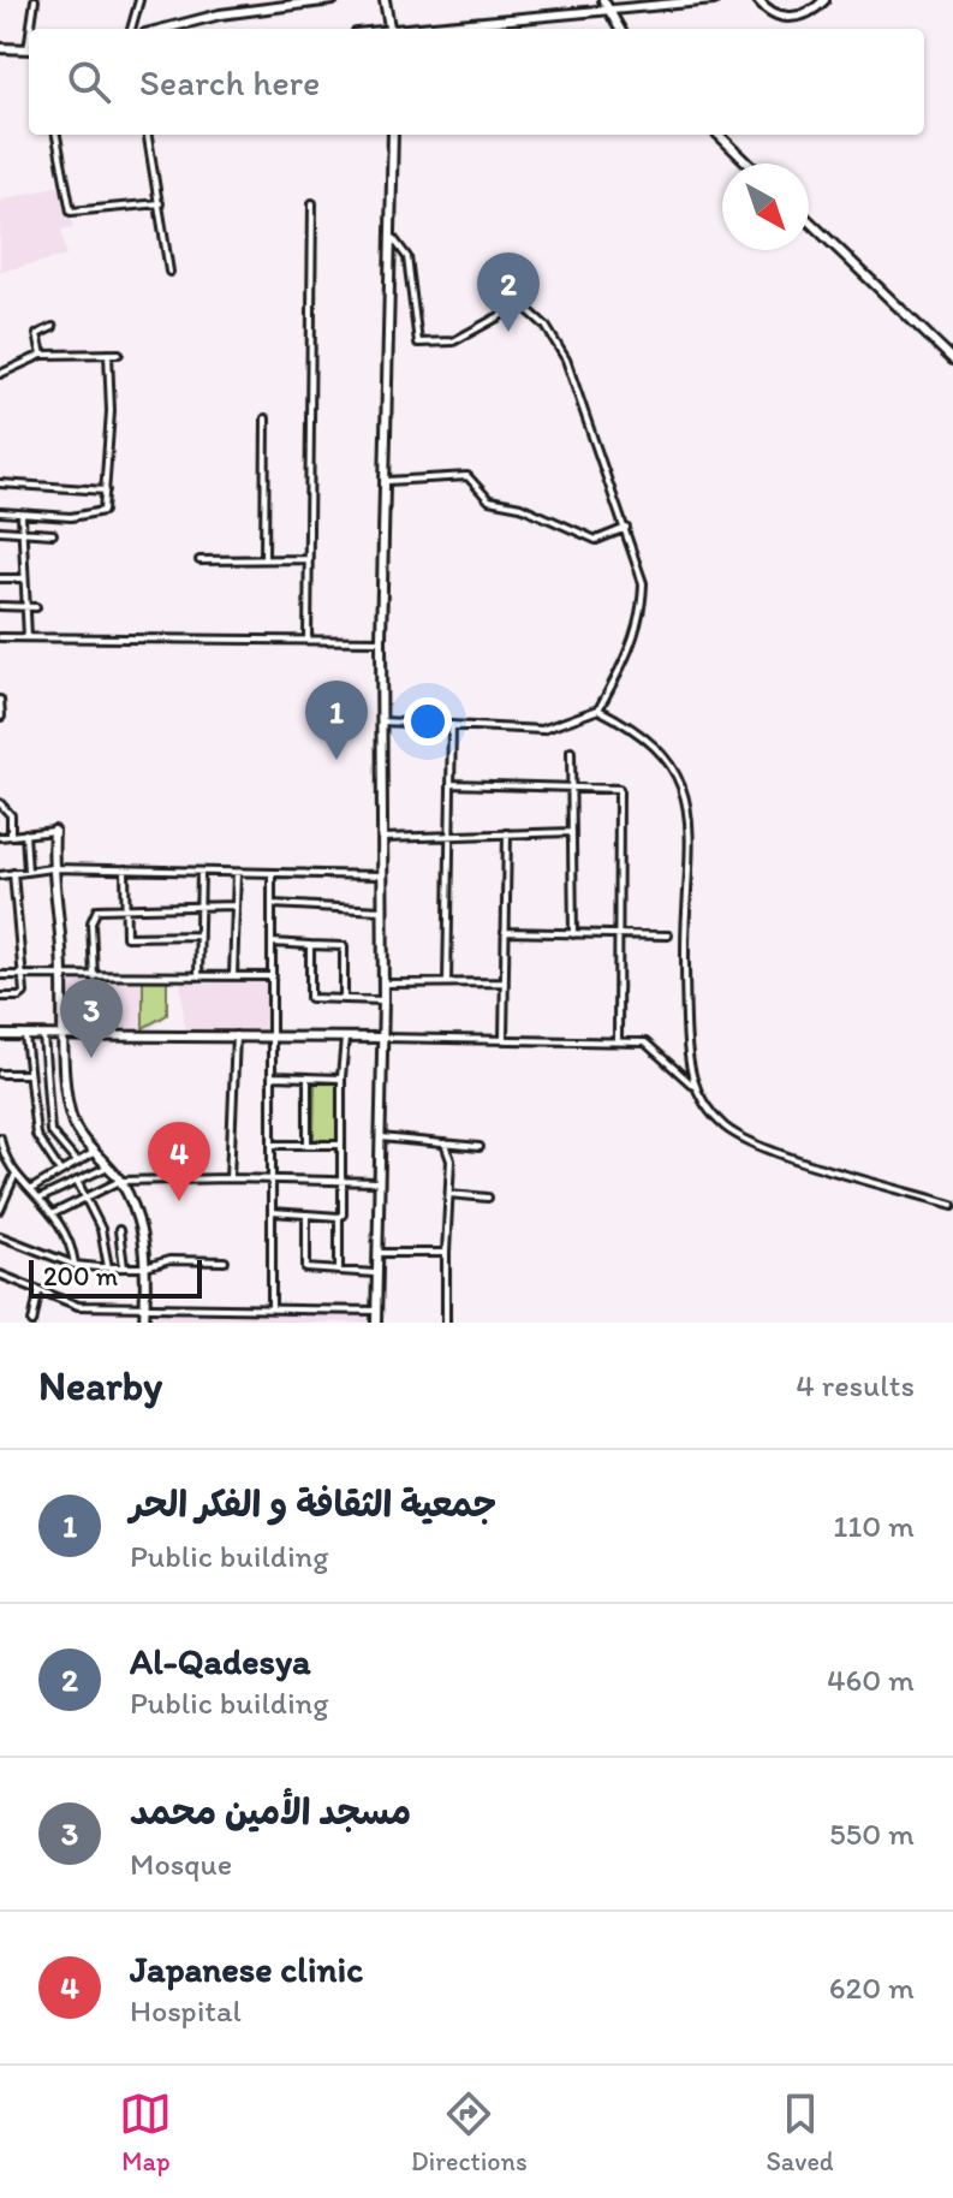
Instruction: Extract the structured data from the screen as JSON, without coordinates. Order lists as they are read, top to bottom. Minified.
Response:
{"scale_bar":"200 m","north":"bottom right","page":{"search":"Search here","pins":["2","1","3","4"],"scale":"200 m","heading":["Nearby","4 results"],"list":[{"mark":"1","name":"جمعية الثقافة و الفكر الحر","note":"Public building","value":"110 m"},{"mark":"2","name":"Al-Qadesya","note":"Public building","value":"460 m"},{"mark":"3","name":"مسجد الأمين محمد","note":"Mosque","value":"550 m"},{"mark":"4","name":"Japanese clinic","note":"Hospital","value":"620 m"}],"nav":["Map","Directions","Saved"]}}
